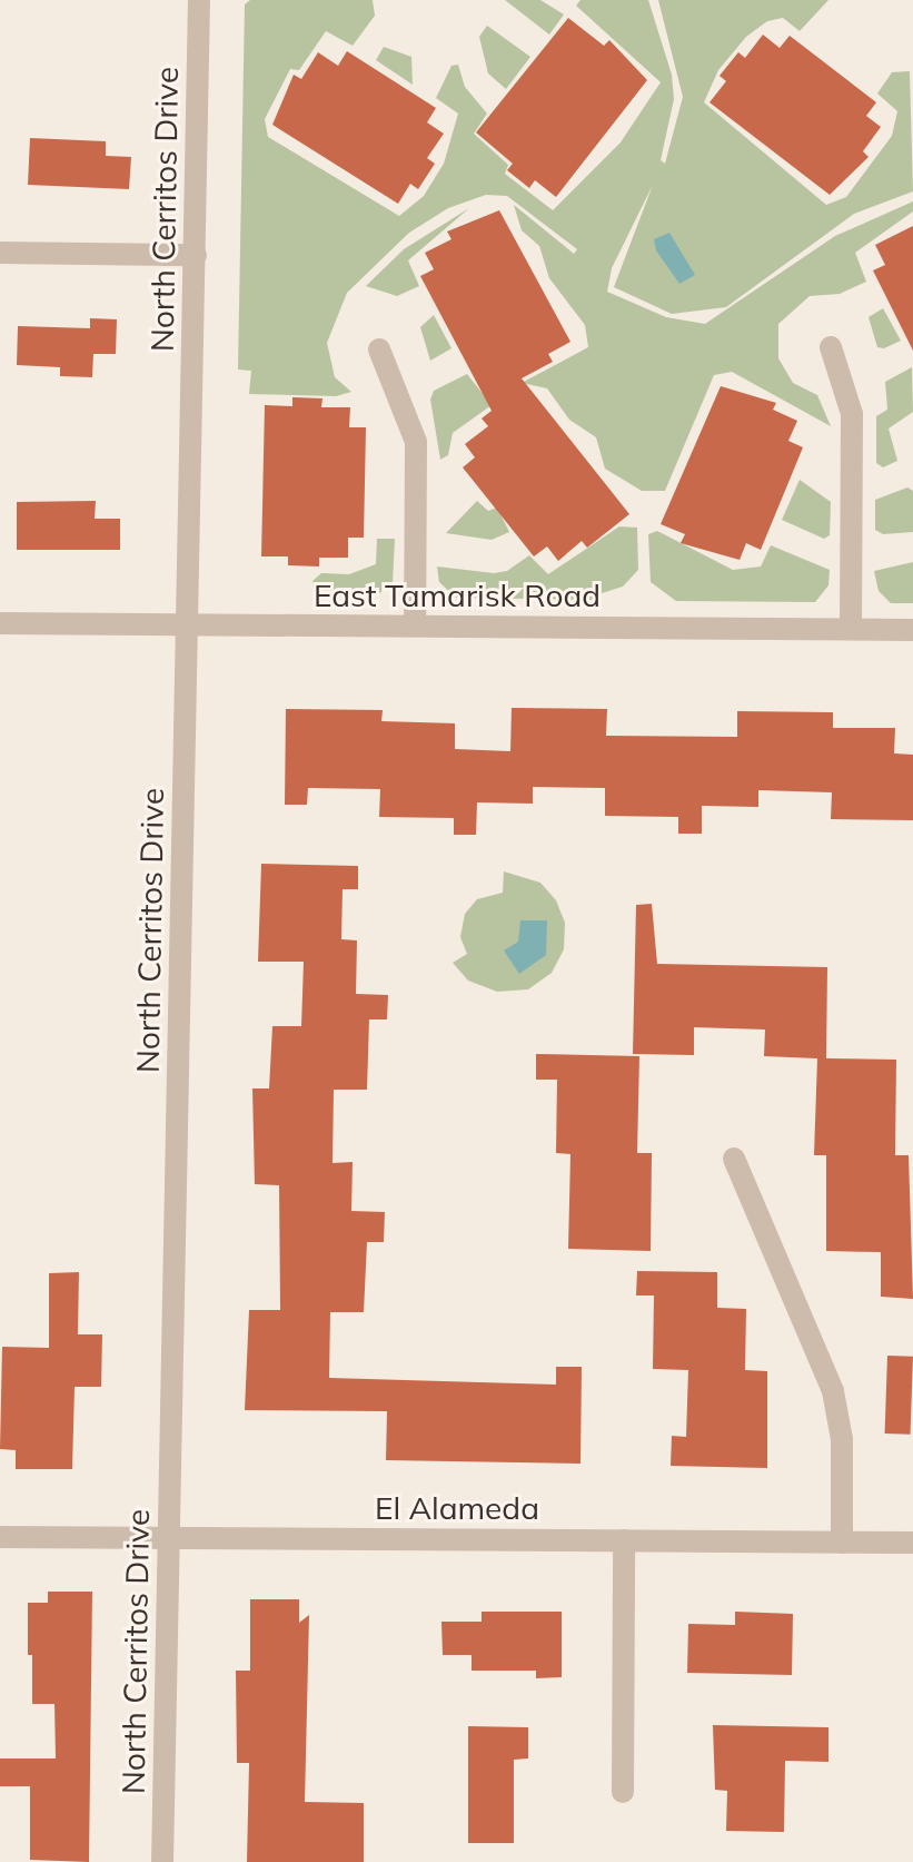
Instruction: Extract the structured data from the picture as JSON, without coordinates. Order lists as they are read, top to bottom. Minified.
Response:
{"streets":{"street":["North Cerritos Drive","East Tamarisk Road","El Alameda"]},"crossings":[["North Cerritos Drive","East Tamarisk Road"],["North Cerritos Drive","El Alameda"]]}
